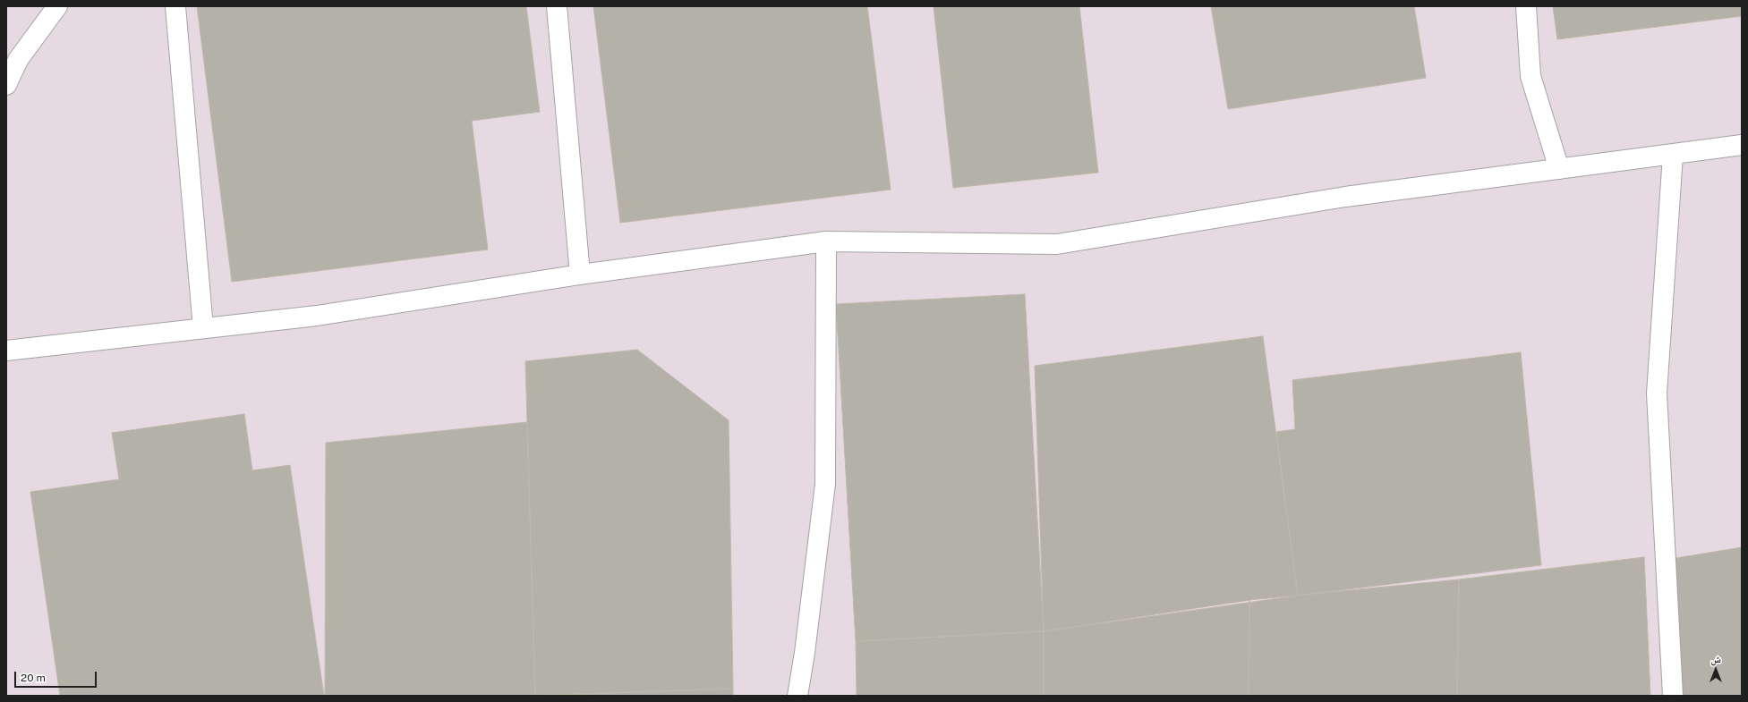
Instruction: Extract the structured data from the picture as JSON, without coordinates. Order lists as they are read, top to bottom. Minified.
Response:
{"scale_bar":"20 m","north":"top"}
